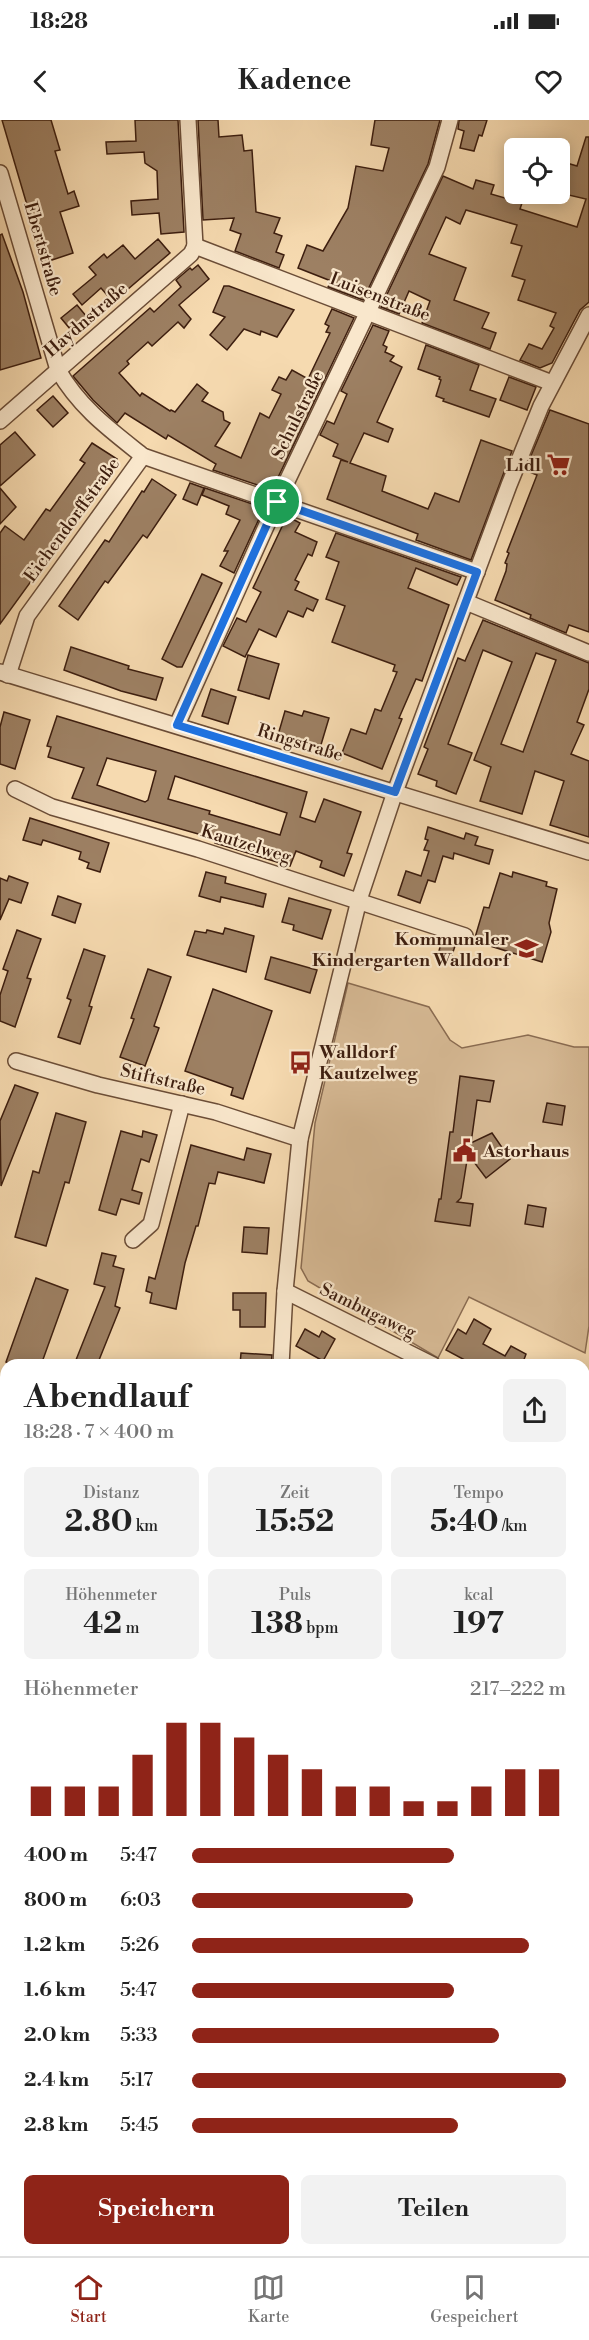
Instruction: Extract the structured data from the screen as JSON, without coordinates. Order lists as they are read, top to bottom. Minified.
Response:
{"streets":{"street":["Ebertstraße","Luisenstraße","Haydnstraße","Schulstraße","Eichendorffstraße","Ringstraße","Kautzelweg","Stiftstraße","Sambugaweg"]},"crossings":[["Ebertstraße","Haydnstraße"],["Ebertstraße","Schulstraße"],["Ebertstraße","Eichendorffstraße"],["Luisenstraße","Haydnstraße"],["Luisenstraße","Schulstraße"],["Schulstraße","Ringstraße"],["Eichendorffstraße","Ringstraße"]],"places":{"supermarket":["Lidl"],"school or university":["Kommunaler Kindergarten Walldorf"],"bus stop":["Walldorf Kautzelweg"],"public building":["Astorhaus"]},"page":{"status":"18:28","header":"Kadence","heading":["Abendlauf","18:28 · 7 × 400 m"],"stats":[["Distanz","2.80 km"],["Zeit","15:52"],["Tempo","5:40 /km"],["Höhenmeter","42 m"],["Puls","138 bpm"],["kcal","197"]],"chart":["Höhenmeter","217–222 m"],"list":[{"name":"400 m","note":"5:47"},{"name":"800 m","note":"6:03"},{"name":"1.2 km","note":"5:26"},{"name":"1.6 km","note":"5:47"},{"name":"2.0 km","note":"5:33"},{"name":"2.4 km","note":"5:17"},{"name":"2.8 km","note":"5:45"}],"buttons":["Speichern","Teilen"],"tabs":["Start","Karte","Gespeichert"]}}
